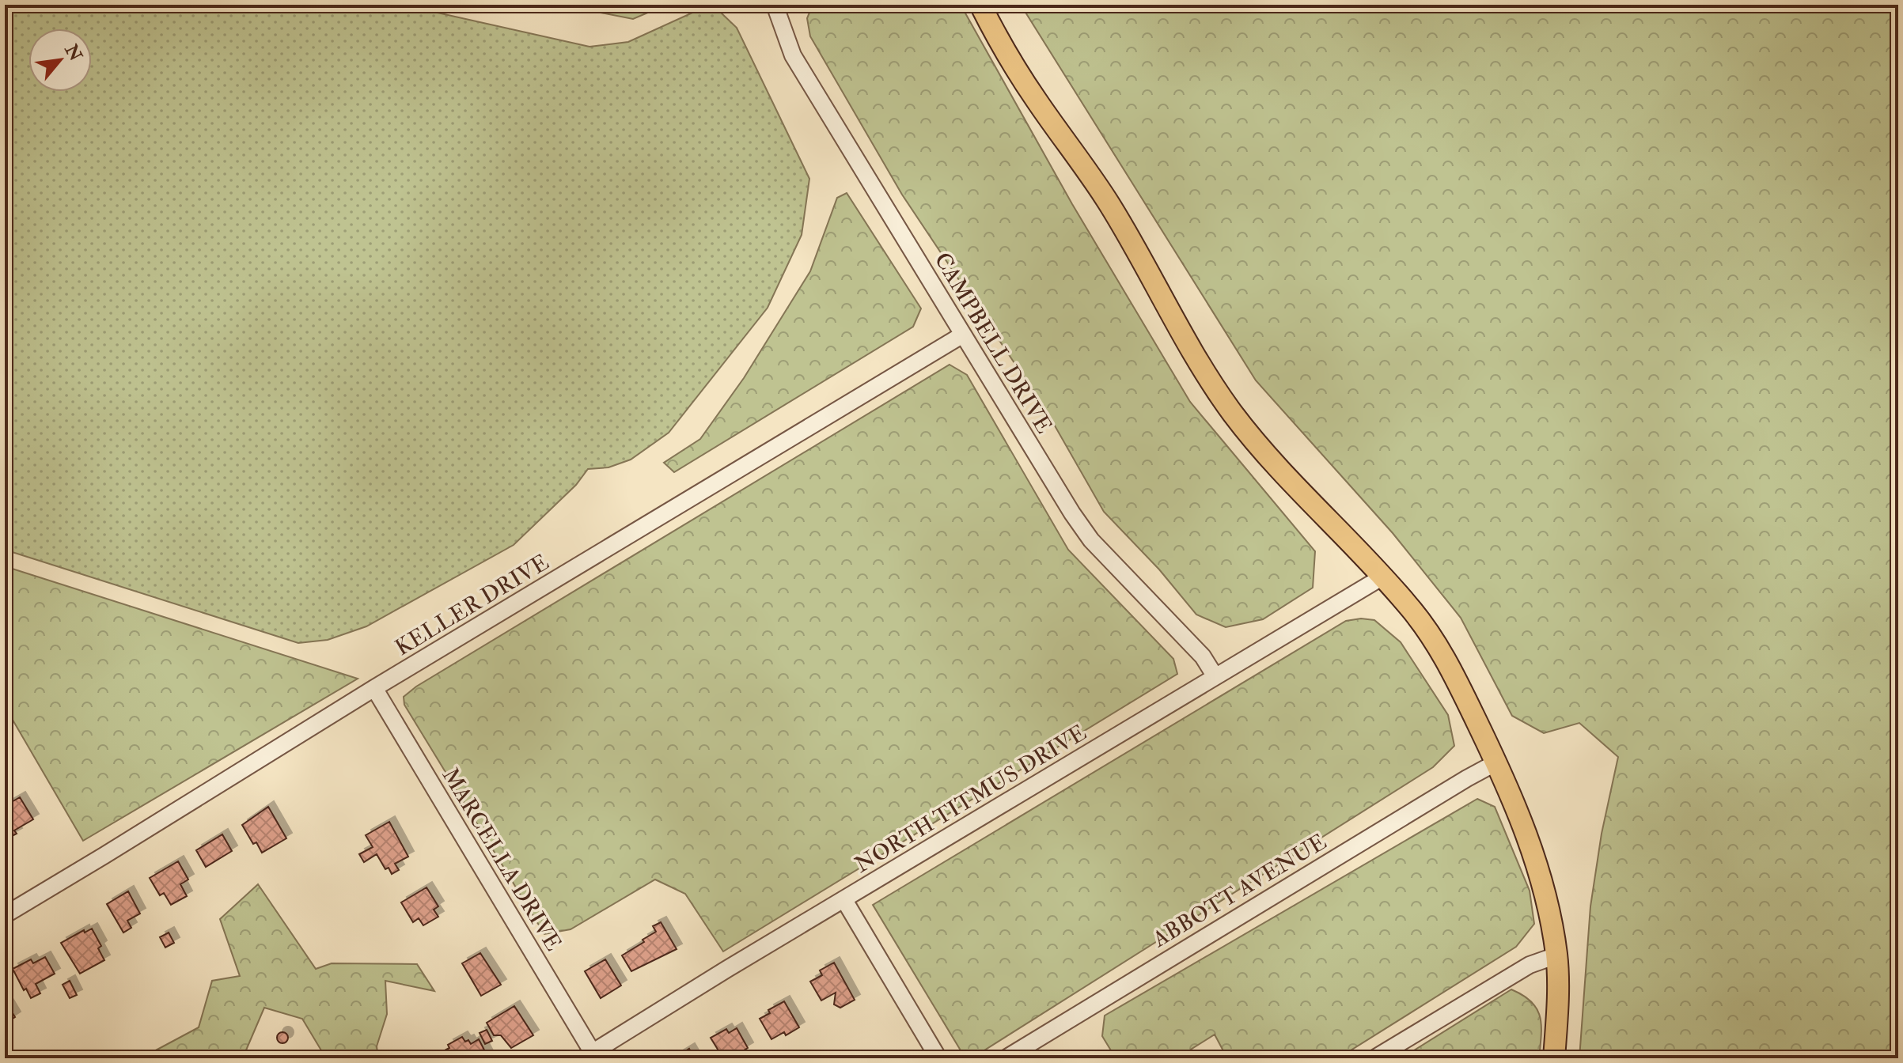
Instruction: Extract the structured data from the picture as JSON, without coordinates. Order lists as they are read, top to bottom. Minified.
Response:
{"streets":{"street":["CAMPBELL DRIVE","KELLER DRIVE","NORTH TITMUS DRIVE","MARCELLA DRIVE","ABBOTT AVENUE"]},"crossings":[["CAMPBELL DRIVE","KELLER DRIVE"],["CAMPBELL DRIVE","NORTH TITMUS DRIVE"],["KELLER DRIVE","MARCELLA DRIVE"],["NORTH TITMUS DRIVE","MARCELLA DRIVE"]],"north":"top right"}
